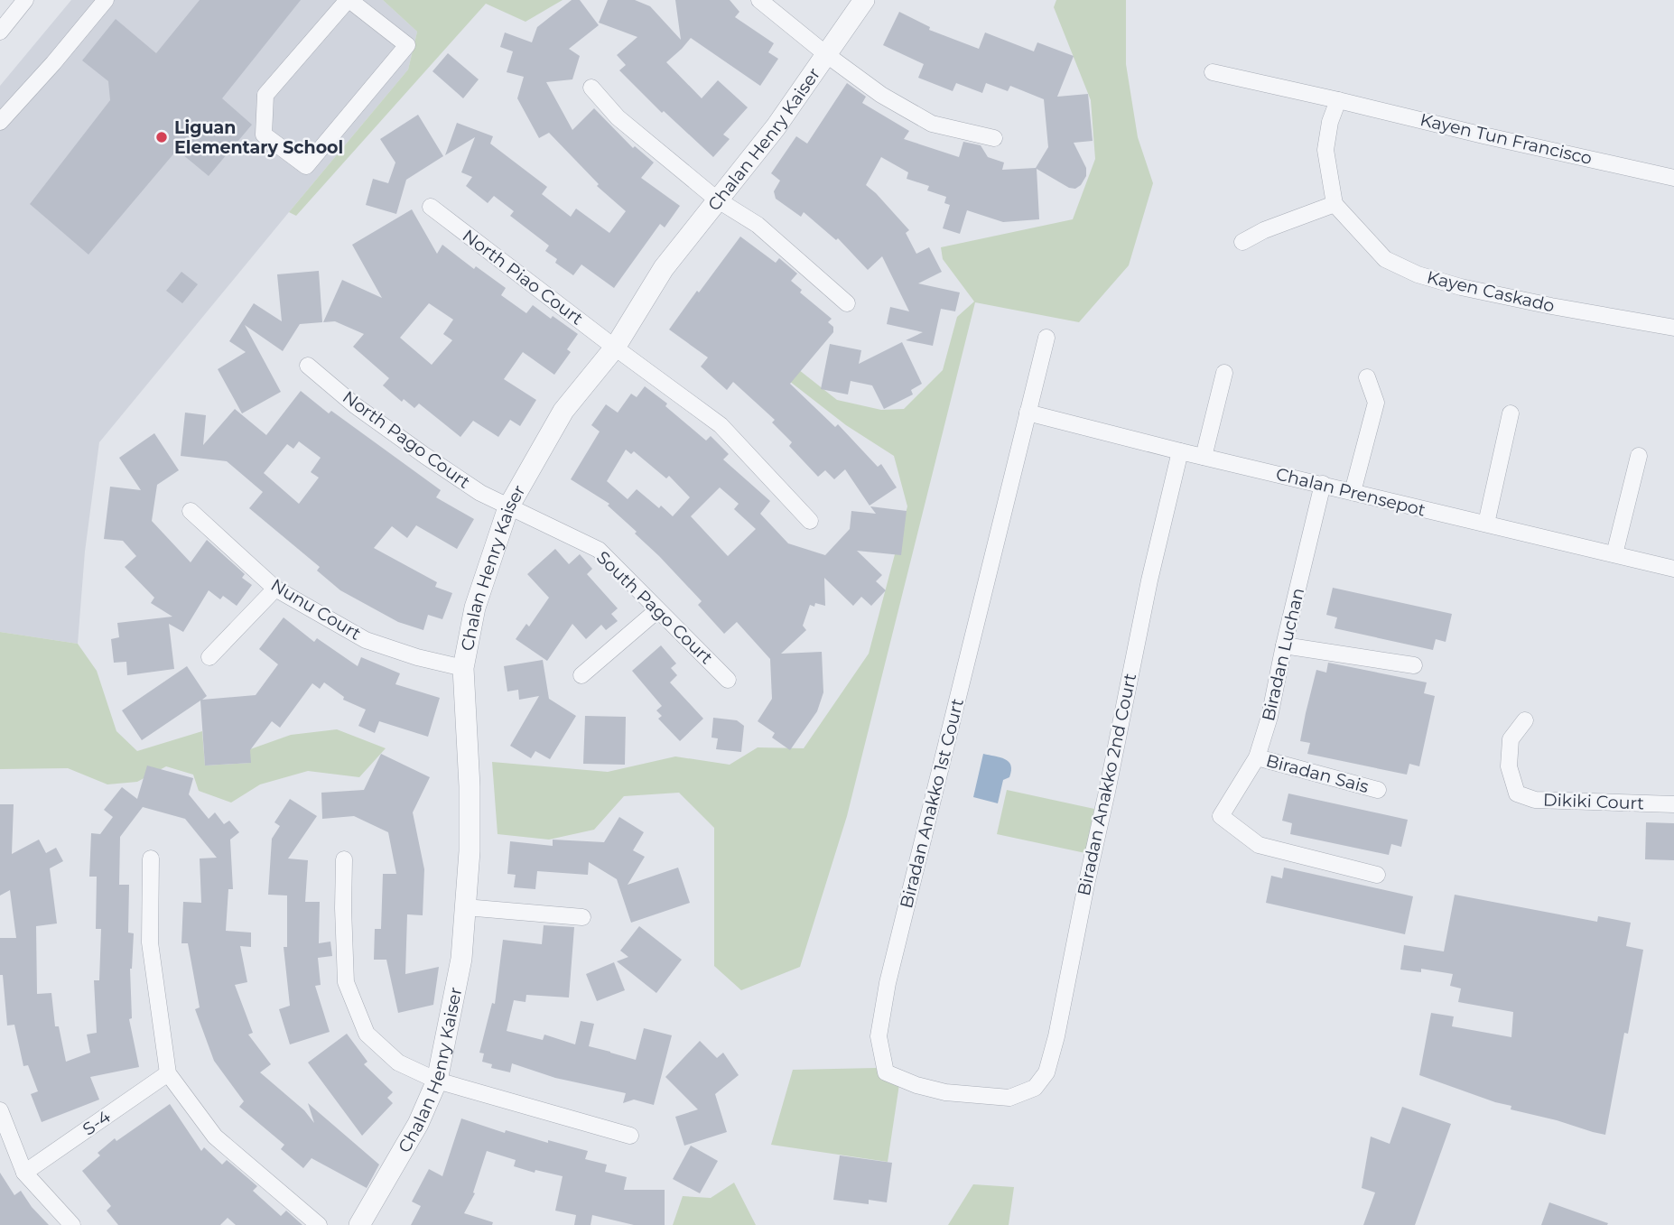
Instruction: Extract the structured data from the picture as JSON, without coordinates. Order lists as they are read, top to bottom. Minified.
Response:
{"streets":{"street":["Chalan Henry Kaiser","Kayen Tun Francisco","North Piao Court","Kayen Caskado","North Pago Court","Chalan Prensepot","South Pago Court","Nunu Court","Biradan Luchan","Biradan Sais","Biradan Anakko 2nd Court","Dikiki Court","Biradan Anakko 1st Court","S-4"]},"crossings":[["Chalan Henry Kaiser","North Piao Court"],["Chalan Henry Kaiser","North Pago Court"],["Chalan Henry Kaiser","South Pago Court"],["Chalan Henry Kaiser","Nunu Court"],["North Pago Court","South Pago Court"],["Chalan Prensepot","Biradan Luchan"],["Chalan Prensepot","Biradan Anakko 2nd Court"],["Chalan Prensepot","Biradan Anakko 1st Court"],["Biradan Luchan","Biradan Sais"],["Biradan Anakko 2nd Court","Biradan Anakko 1st Court"]],"places":["Liguan Elementary School"]}
